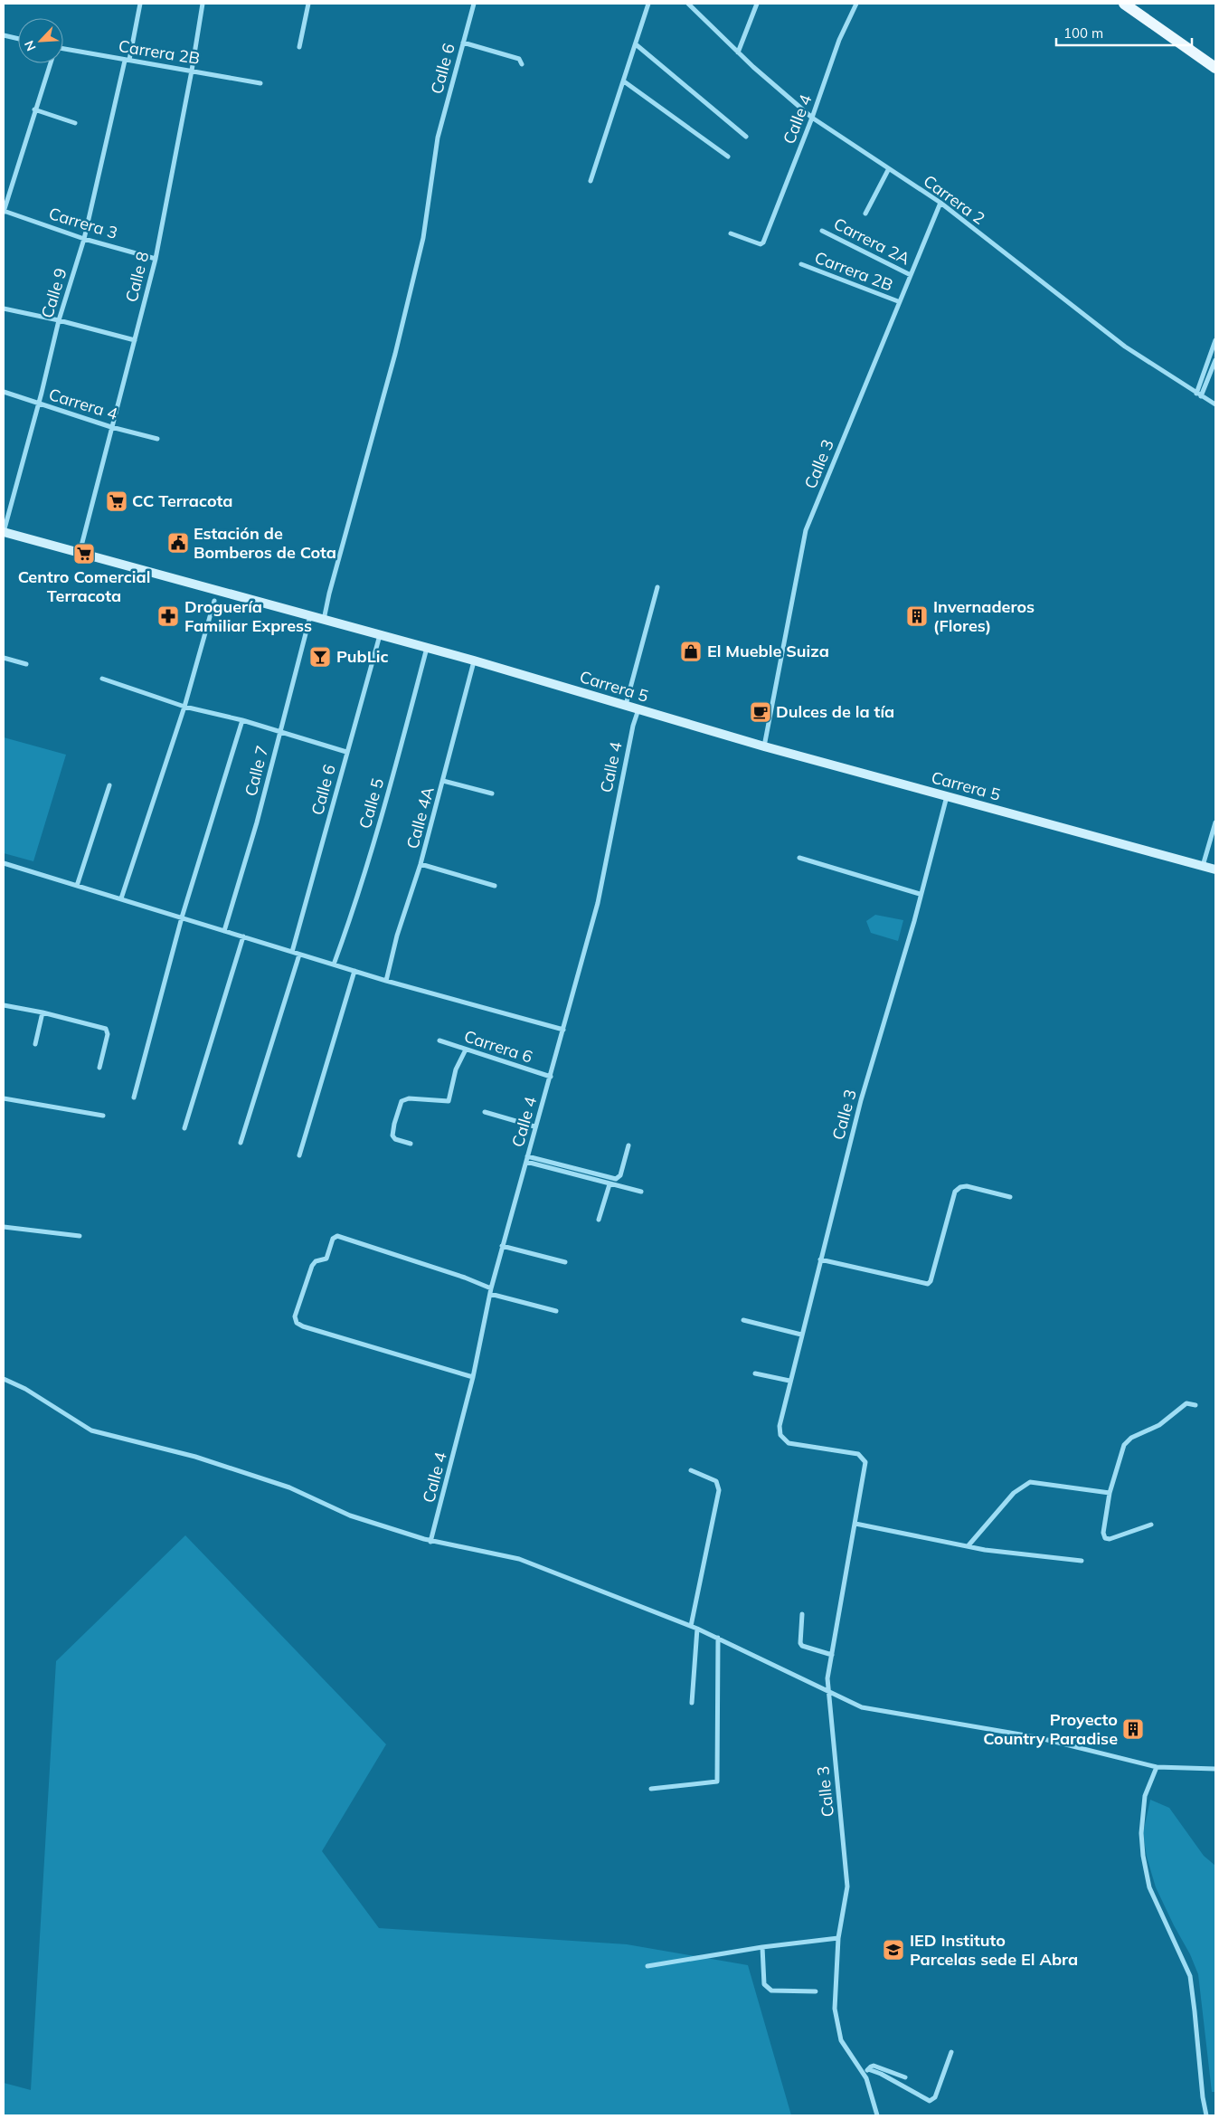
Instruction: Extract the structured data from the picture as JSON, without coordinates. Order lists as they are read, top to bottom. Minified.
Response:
{"streets":{"main road":["Carrera 5"],"street":["Carrera 2B","Calle 6","Calle 4","Carrera 2","Carrera 3","Carrera 2A","Calle 8","Calle 9","Carrera 4","Calle 3","Calle 7","Calle 5","Calle 4A","Carrera 6"]},"crossings":[["Carrera 2B","Calle 8"],["Carrera 2B","Calle 9"],["Carrera 2B","Calle 3"],["Calle 6","Carrera 5"],["Calle 4","Carrera 2"],["Calle 4","Carrera 5"],["Calle 4","Carrera 6"],["Carrera 2","Calle 3"],["Carrera 3","Calle 8"],["Carrera 3","Calle 9"],["Carrera 2A","Calle 3"],["Calle 8","Carrera 4"],["Calle 8","Carrera 5"],["Calle 9","Carrera 4"],["Calle 9","Carrera 5"],["Calle 3","Carrera 5"],["Carrera 5","Calle 7"],["Carrera 5","Calle 5"],["Carrera 5","Calle 4A"]],"places":{"supermarket":["CC Terracota","Centro Comercial Terracota"],"public building":["Estación de Bomberos de Cota"],"pharmacy":["Droguería Familiar Express"],"building":["Invernaderos (Flores)","Proyecto Country Paradise"],"shop":["El Mueble Suiza"],"bar":["PubLic"],"cafe":["Dulces de la tía"],"school or university":["IED Instituto Parcelas sede El Abra"]},"scale_bar":"100 m","north":"bottom left"}
